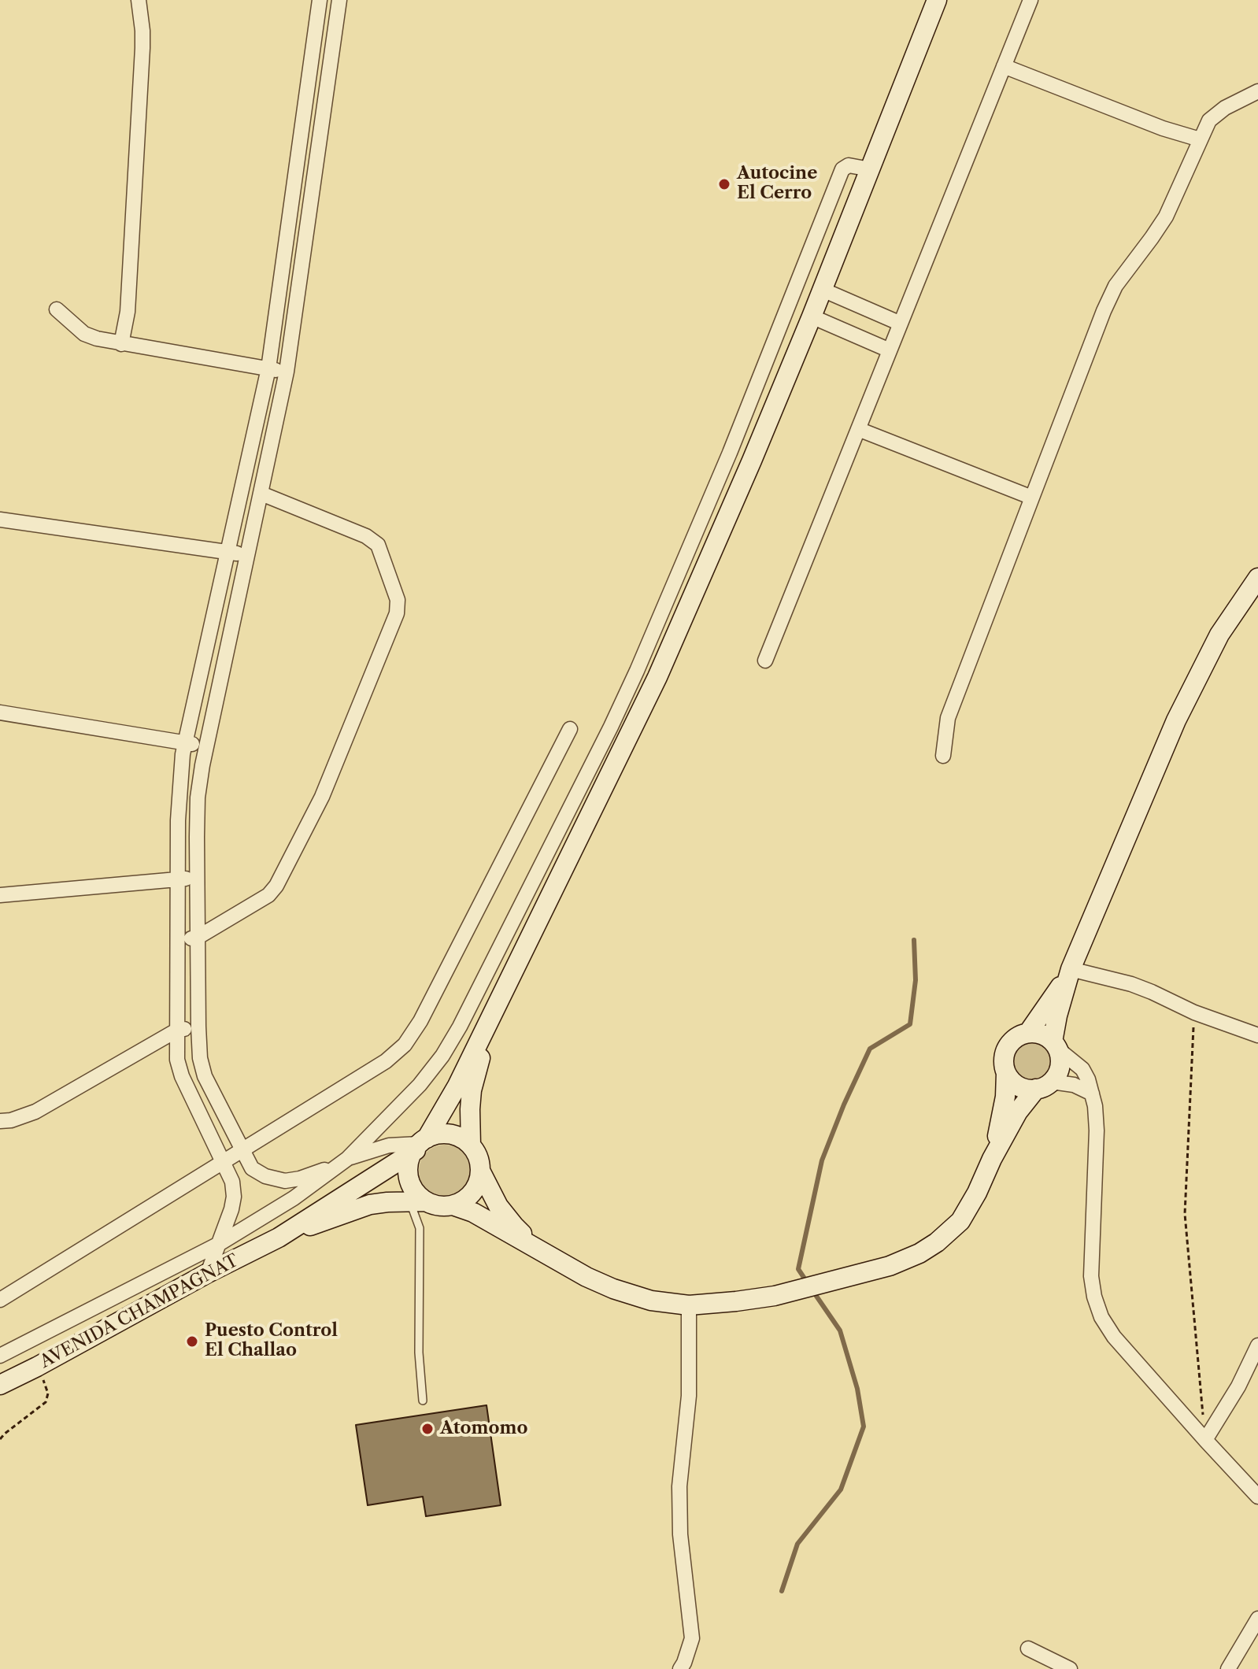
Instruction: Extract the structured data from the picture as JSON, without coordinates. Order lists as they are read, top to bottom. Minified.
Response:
{"streets":{"main road":["AVENIDA CHAMPAGNAT"]},"places":["Autocine El Cerro","Puesto Control El Challao","Atomomo"]}
